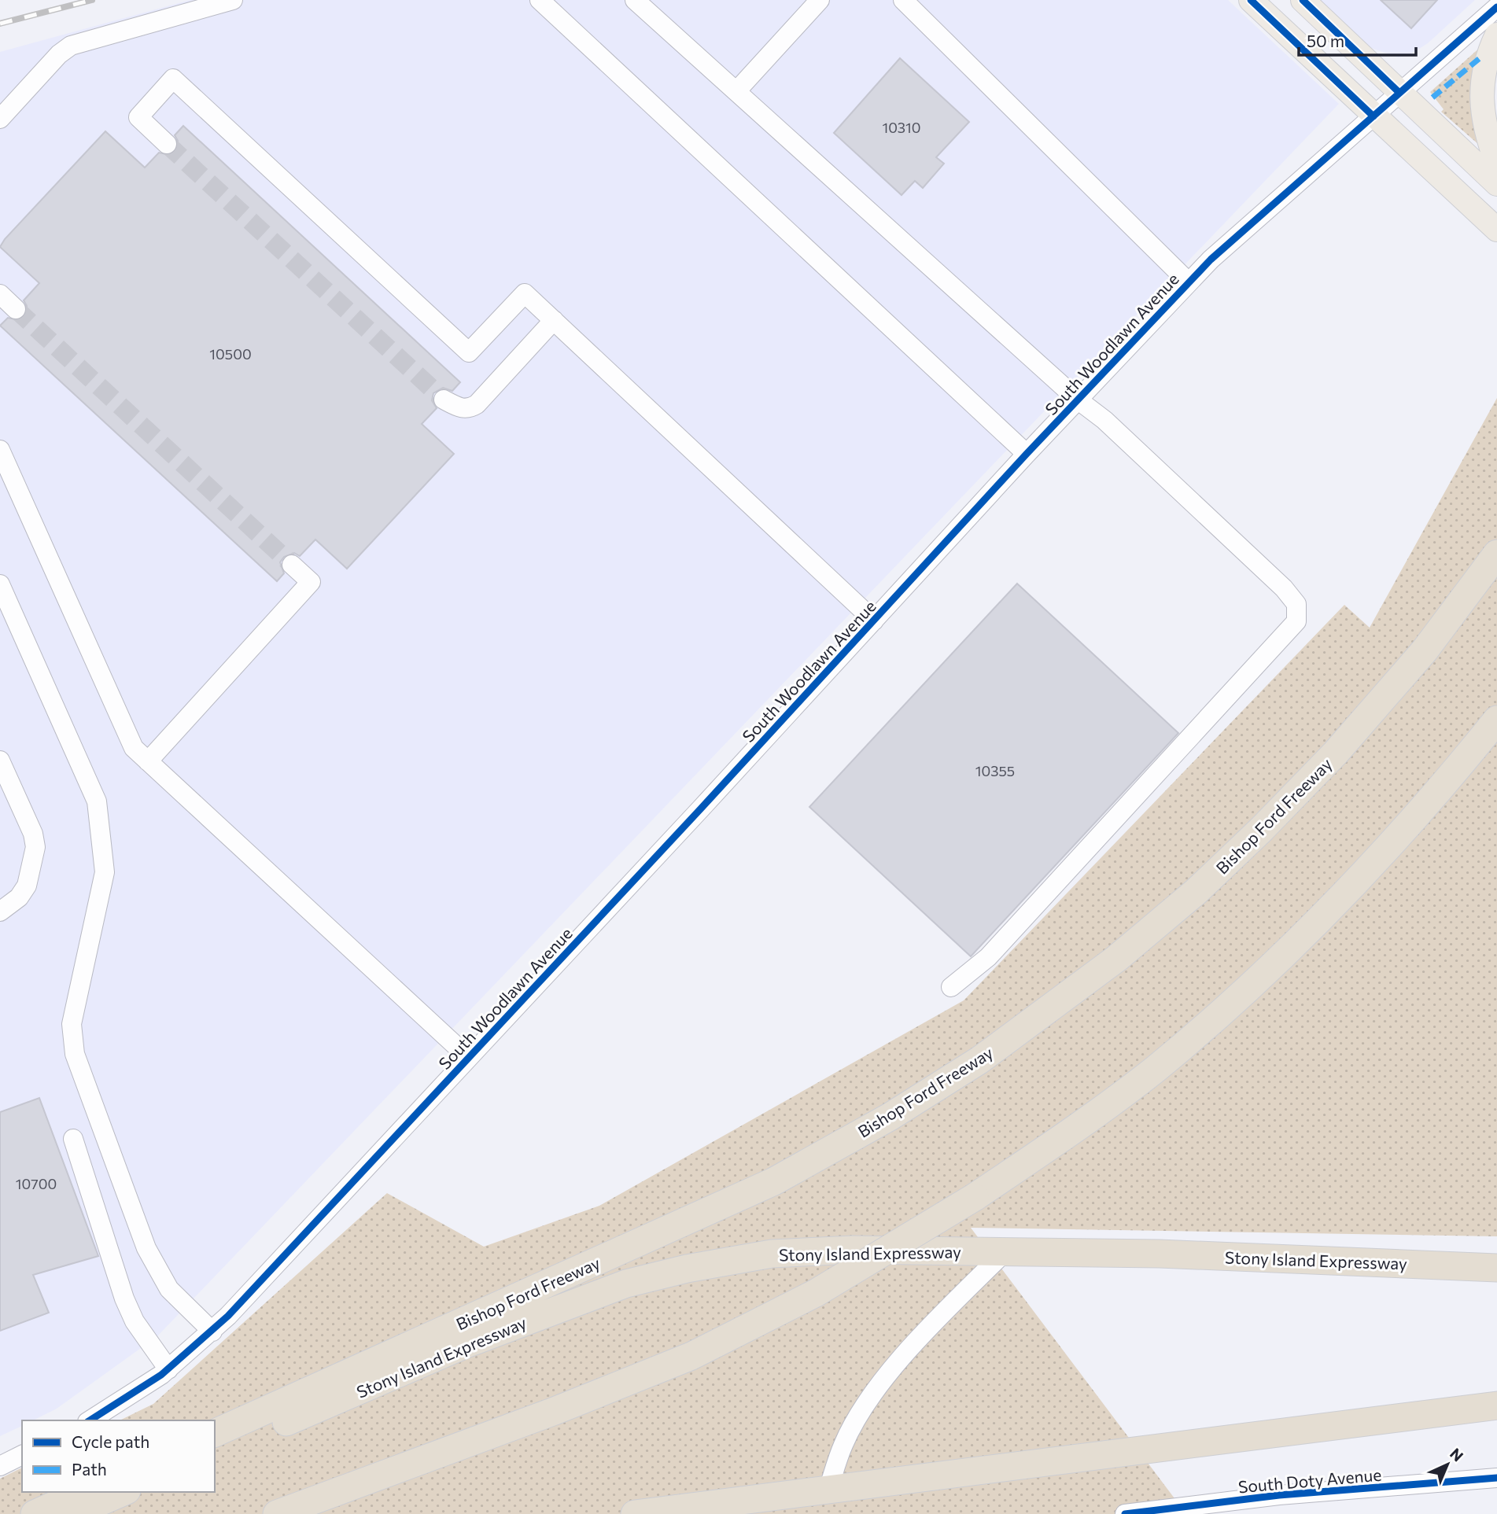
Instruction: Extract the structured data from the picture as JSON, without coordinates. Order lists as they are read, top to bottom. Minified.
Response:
{"streets":{"highway":["Bishop Ford Freeway","Stony Island Expressway"],"street":["South Woodlawn Avenue","South Doty Avenue"]},"house_numbers":["10310","10500","10355","10700"],"legend":["Cycle path","Path"],"scale_bar":"50 m","north":"top right"}
